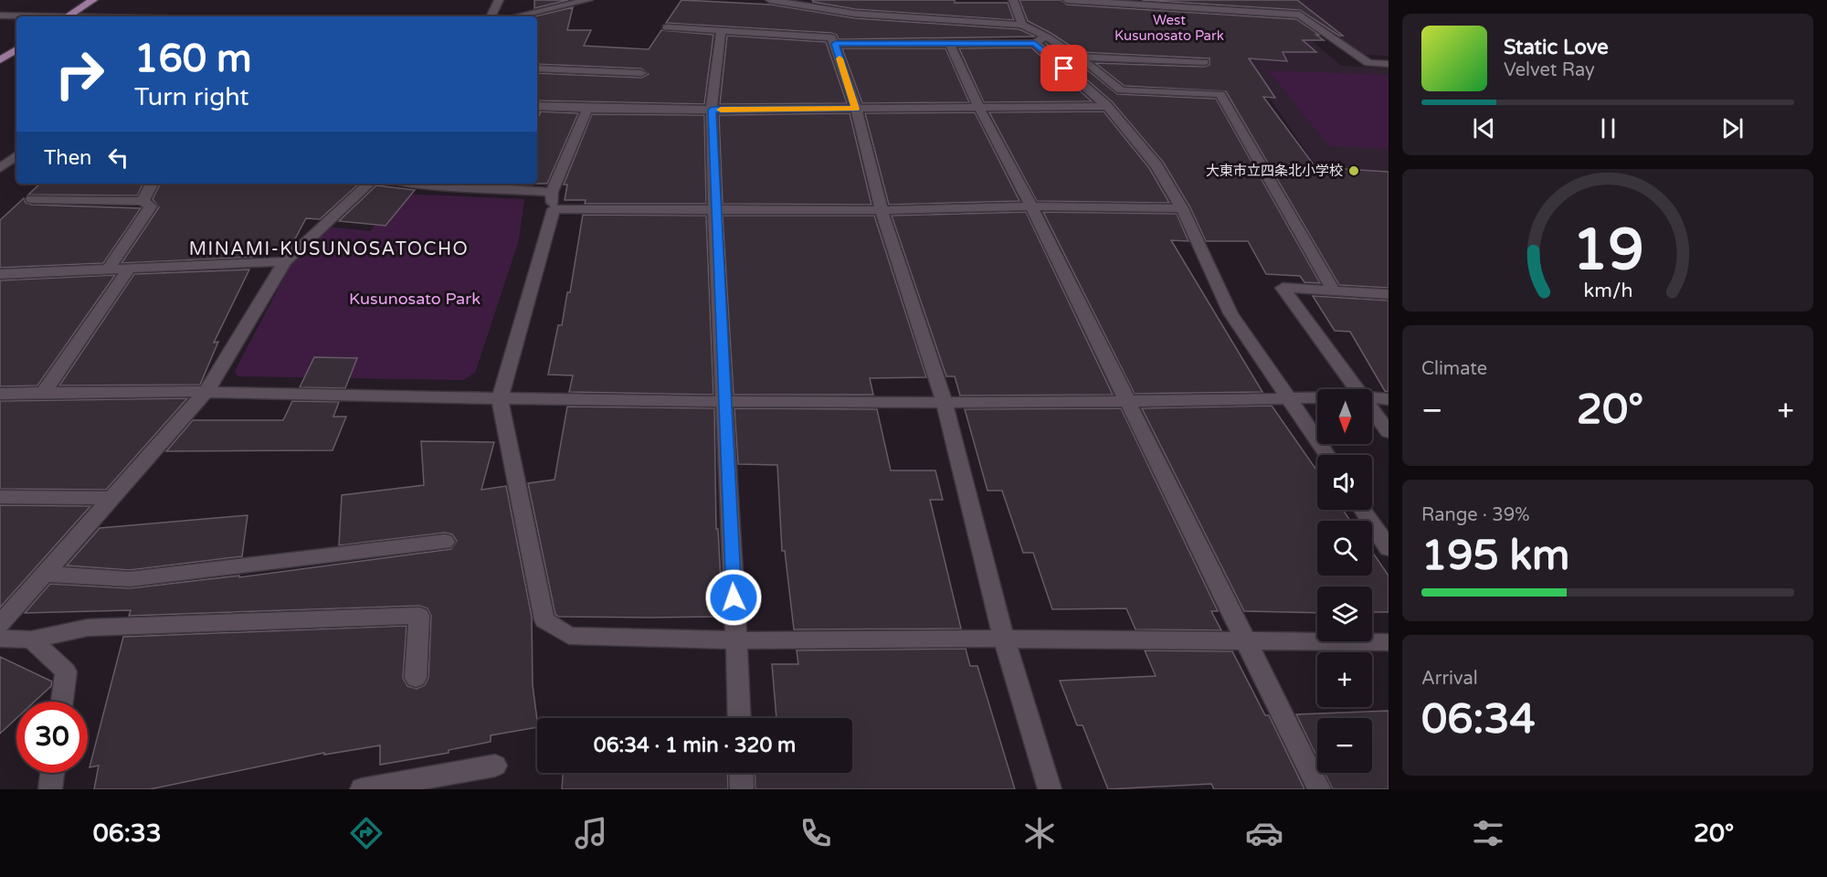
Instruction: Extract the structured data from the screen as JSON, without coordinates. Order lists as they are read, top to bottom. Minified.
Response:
{"districts":["MINAMI-KUSUNOSATOCHO"],"parks":["West Kusunosato Park","Kusunosato Park"],"places":["大東市立四条北小学校"],"north":"bottom","page":{"turn":["160 m","Turn right"],"song":["Static Love","Velvet Ray"],"then":"Then","tile":["Climate",["Range · 39%","195 km"],["Arrival","06:34"]],"heat":["−","20°","+"],"map_buttons":["+","−"],"limit":"30","trip":"06:34 · 1 min · 320 m","tabs":["06:33","20°"],"gauge":["19","km/h"]}}
